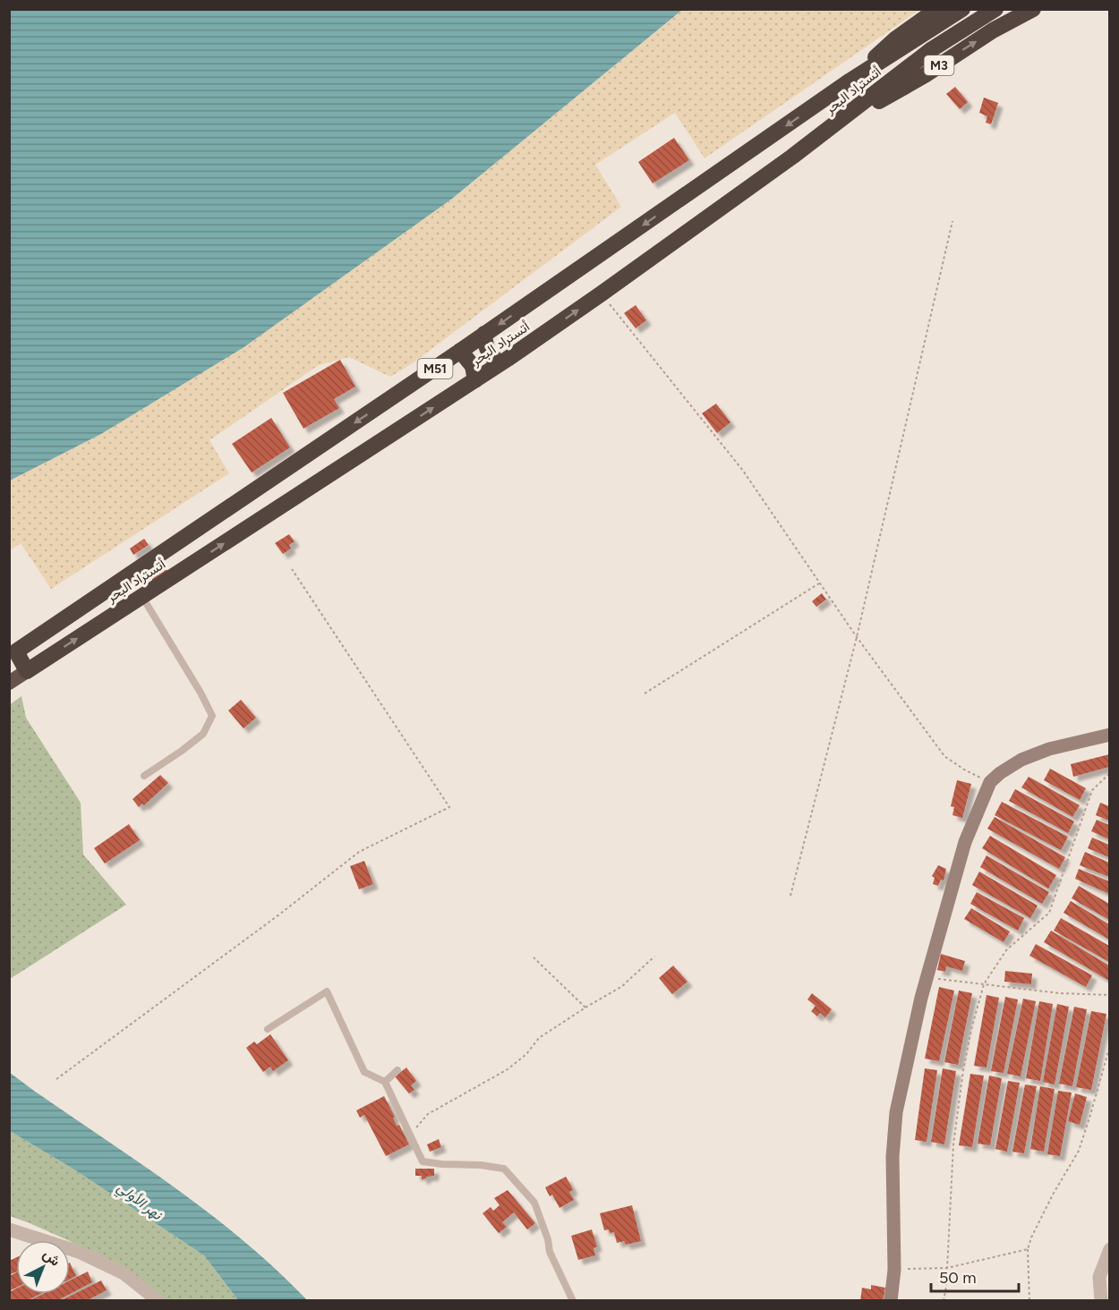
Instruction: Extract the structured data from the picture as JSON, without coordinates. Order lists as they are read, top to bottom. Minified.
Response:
{"streets":{"highway":["M3","أتستراد البحر","M51"]},"crossings":[["M3","أتستراد البحر"]],"water":["نهر الأولي"],"scale_bar":"50 m","north":"top right"}
